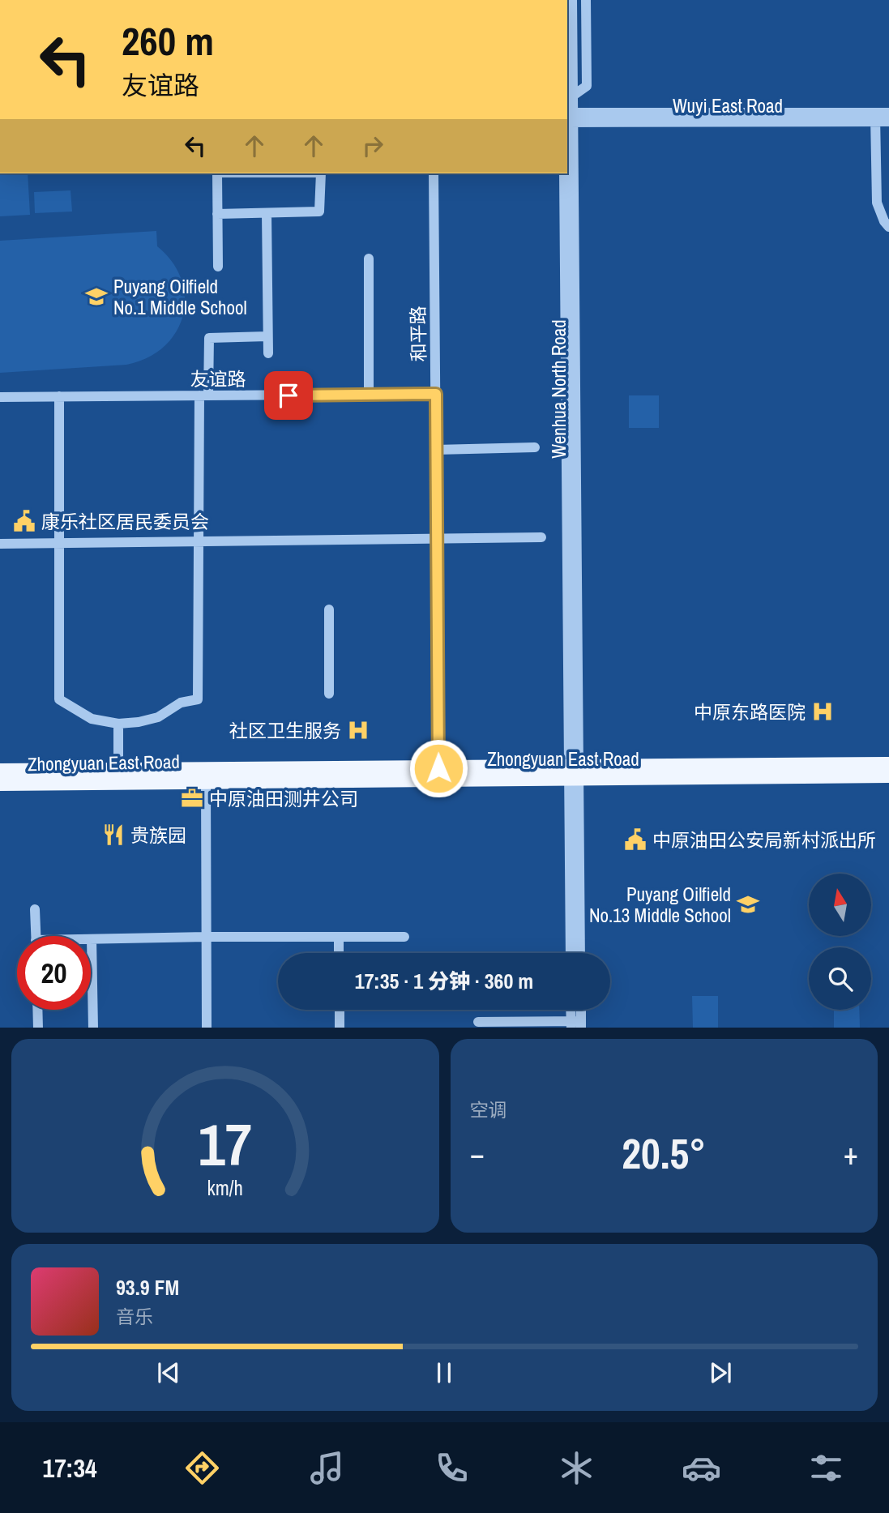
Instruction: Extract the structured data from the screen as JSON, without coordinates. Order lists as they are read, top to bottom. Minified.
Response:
{"streets":{"main road":["Zhongyuan East Road"],"street":["Wuyi East Road","和平路","友谊路","Wenhua North Road"]},"crossings":[["Wuyi East Road","Wenhua North Road"],["和平路","友谊路"],["和平路","Zhongyuan East Road"],["Wenhua North Road","Zhongyuan East Road"]],"places":{"school or university":["Puyang Oilfield No.1 Middle School","Puyang Oilfield No.13 Middle School"],"public building":["康乐社区居民委员会","中原油田公安局新村派出所"],"hospital":["中原东路医院","社区卫生服务"],"office":["中原油田测井公司"],"restaurant":["贵族园"]},"north":"top","page":{"turn":["260 m","友谊路"],"limit":"20","trip":"17:35 · 1 分钟 · 360 m","tile":"空调","heat":["−","20.5°","+"],"song":["93.9 FM","音乐"],"tabs":"17:34","gauge":["17","km/h"]}}
